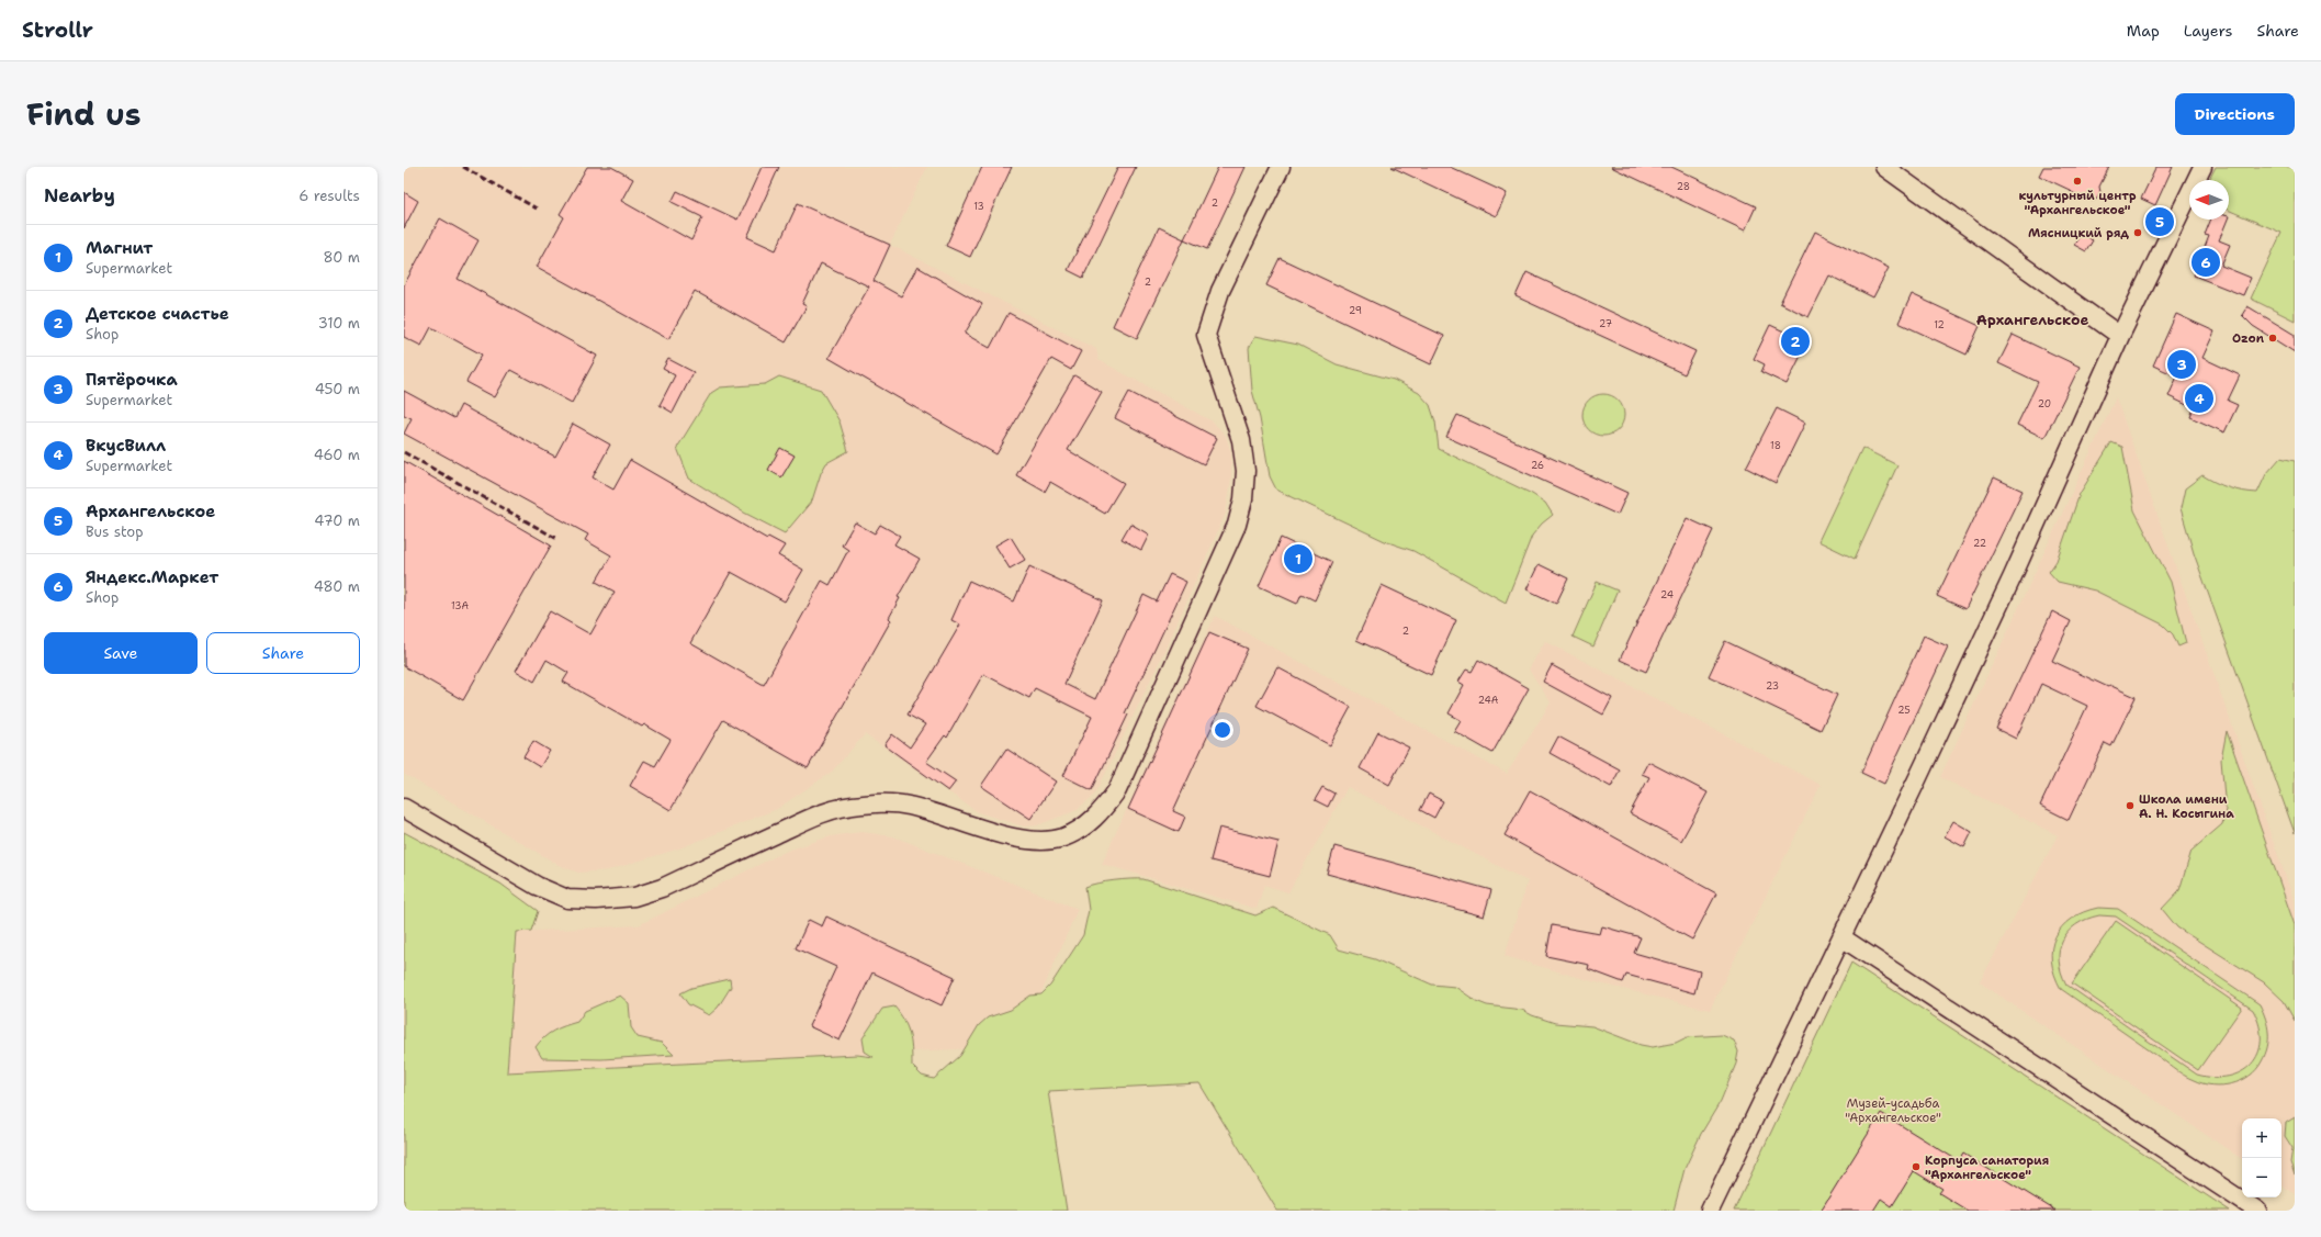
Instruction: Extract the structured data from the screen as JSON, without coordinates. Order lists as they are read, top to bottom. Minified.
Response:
{"districts":["Архангельское"],"parks":["Музей-усадьба \"Архангельское\""],"places":["культурный центр \"Архангельское\"","Мясницкий ряд","Ozon","Школа имени А. Н. Косыгина","Корпуса санатория \"Архангельское\""],"house_numbers":["28","2","13","2","29","27","12","20","18","26","22","24","13А","2","23","24А","25"],"north":"left","page":{"header":"Strollr","nav":["Map","Layers","Share"],"title":"Find us","buttons":["Directions",["Save","Share"]],"heading":["Nearby","6 results"],"pins":["5","6","2","3","4","1"],"list":[{"mark":"1","name":"Магнит","note":"Supermarket","value":"80 m"},{"mark":"2","name":"Детское счастье","note":"Shop","value":"310 m"},{"mark":"3","name":"Пятёрочка","note":"Supermarket","value":"450 m"},{"mark":"4","name":"ВкусВилл","note":"Supermarket","value":"460 m"},{"mark":"5","name":"Архангельское","note":"Bus stop","value":"470 m"},{"mark":"6","name":"Яндекс.Маркет","note":"Shop","value":"480 m"}],"map_buttons":["+","−"]}}
